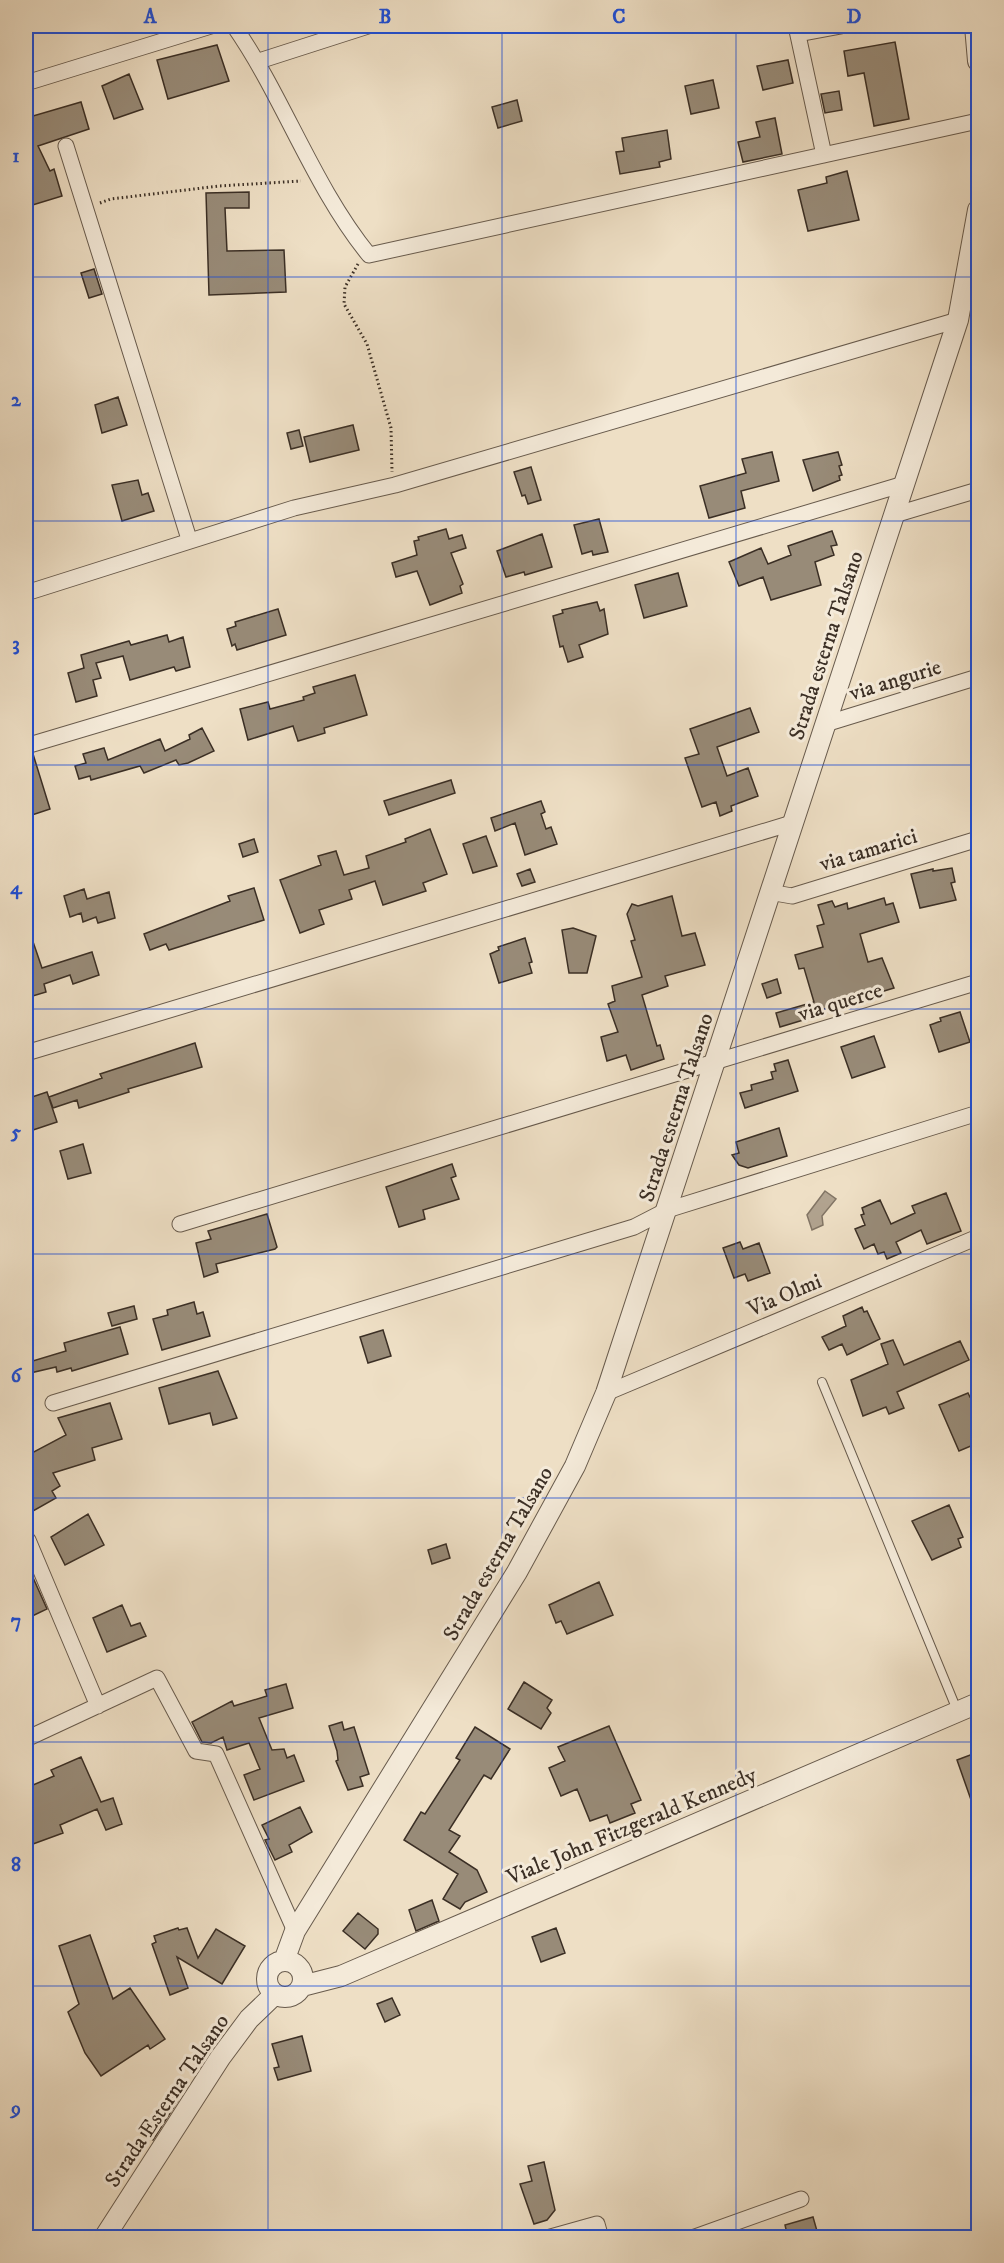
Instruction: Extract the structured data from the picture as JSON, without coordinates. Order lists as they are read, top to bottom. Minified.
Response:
{"streets":{"street":["Strada esterna Talsano","via angurie","via tamarici","via querce","Via Olmi","Viale John Fitzgerald Kennedy","Strada Esterna Talsano"]},"crossings":[["Strada esterna Talsano","via angurie"],["Strada esterna Talsano","via tamarici"],["Strada esterna Talsano","via querce"],["Strada esterna Talsano","Via Olmi"],["Strada esterna Talsano","Viale John Fitzgerald Kennedy"],["Strada esterna Talsano","Strada Esterna Talsano"],["Viale John Fitzgerald Kennedy","Strada Esterna Talsano"]],"grid":{"columns":["A","B","C","D"],"rows":["1","2","3","4","5","6","7","8","9"]}}
